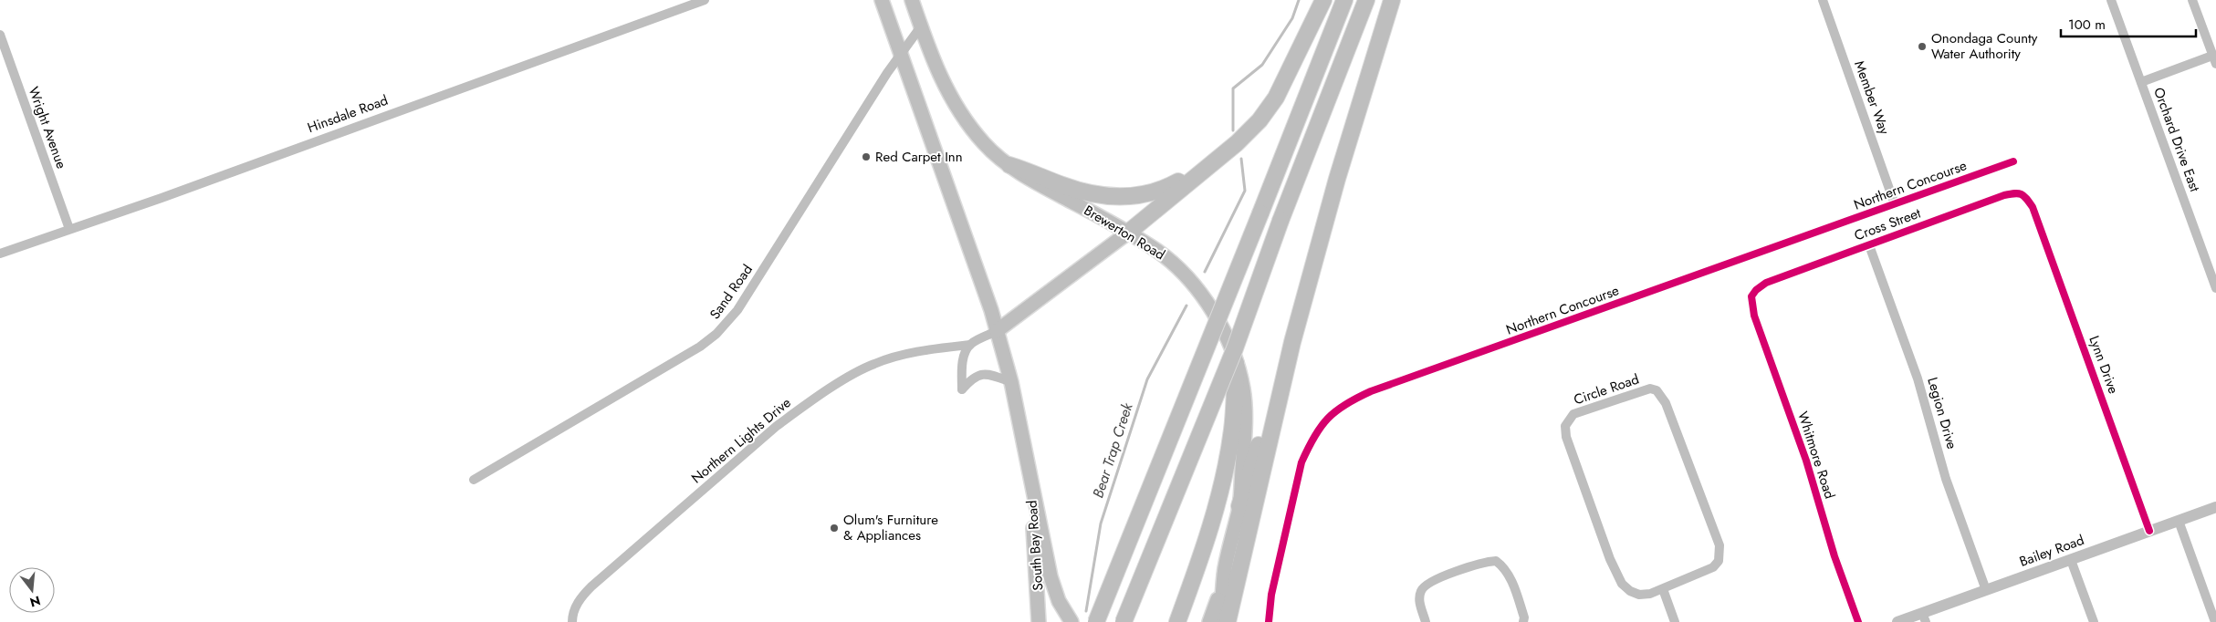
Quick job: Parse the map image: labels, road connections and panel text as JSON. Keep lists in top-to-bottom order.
{
  "streets": {
    "main road": ["Brewerton Road", "South Bay Road"],
    "street": [
      "Member Way",
      "Hinsdale Road",
      "Wright Avenue",
      "Orchard Drive East",
      "Northern Concourse",
      "Cross Street",
      "Sand Road",
      "Lynn Drive",
      "Circle Road",
      "Legion Drive",
      "Northern Lights Drive",
      "Whitmore Road",
      "Bailey Road"
    ]
  },
  "crossings": [
    ["Member Way", "Northern Concourse"],
    ["Hinsdale Road", "Wright Avenue"],
    ["Cross Street", "Lynn Drive"],
    ["Cross Street", "Legion Drive"],
    ["Cross Street", "Whitmore Road"],
    ["Brewerton Road", "Sand Road"],
    ["Lynn Drive", "Bailey Road"],
    ["Legion Drive", "Bailey Road"]
  ],
  "water": ["Bear Trap Creek"],
  "places": ["Onondaga County Water Authority", "Red Carpet Inn", "Olum's Furniture & Appliances"],
  "scale_bar": "100 m",
  "north": "bottom"
}
